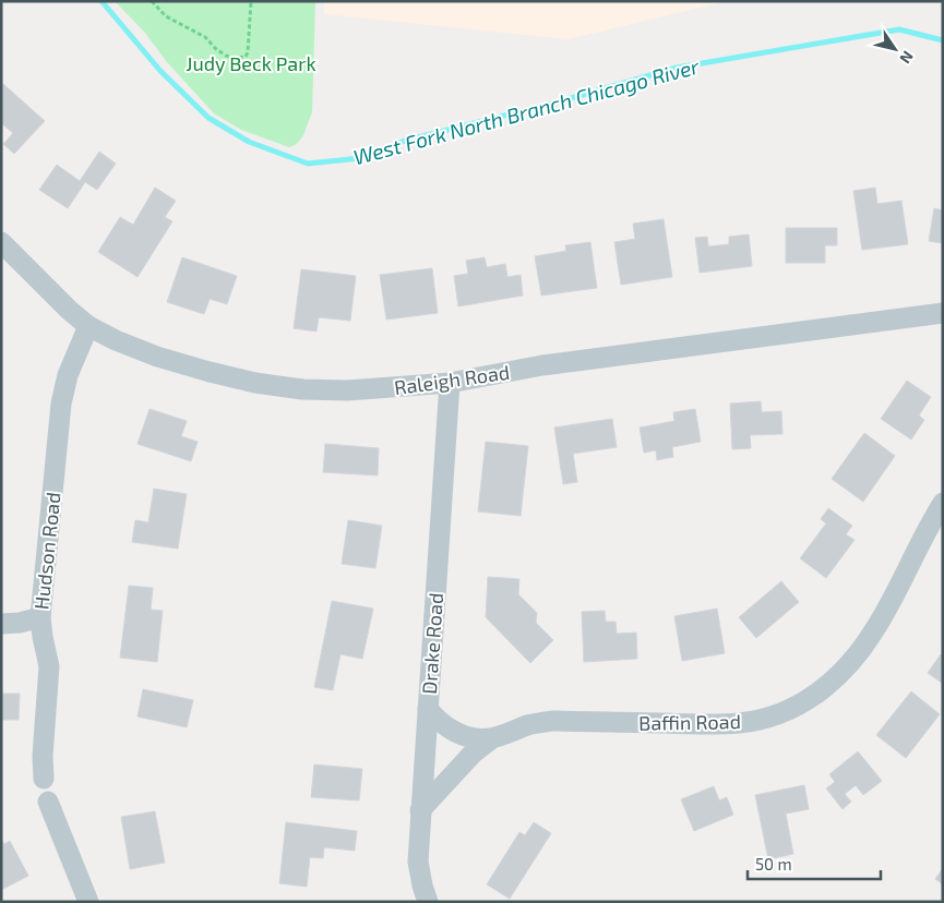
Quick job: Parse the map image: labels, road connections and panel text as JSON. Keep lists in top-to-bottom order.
{
  "streets": {
    "street": [
      "Raleigh Road",
      "Hudson Road",
      "Drake Road",
      "Baffin Road"
    ]
  },
  "crossings": [
    ["Raleigh Road", "Hudson Road"],
    ["Raleigh Road", "Drake Road"],
    ["Drake Road", "Baffin Road"]
  ],
  "water": ["West Fork North Branch Chicago River"],
  "parks": ["Judy Beck Park"],
  "scale_bar": "50 m",
  "north": "bottom right"
}
